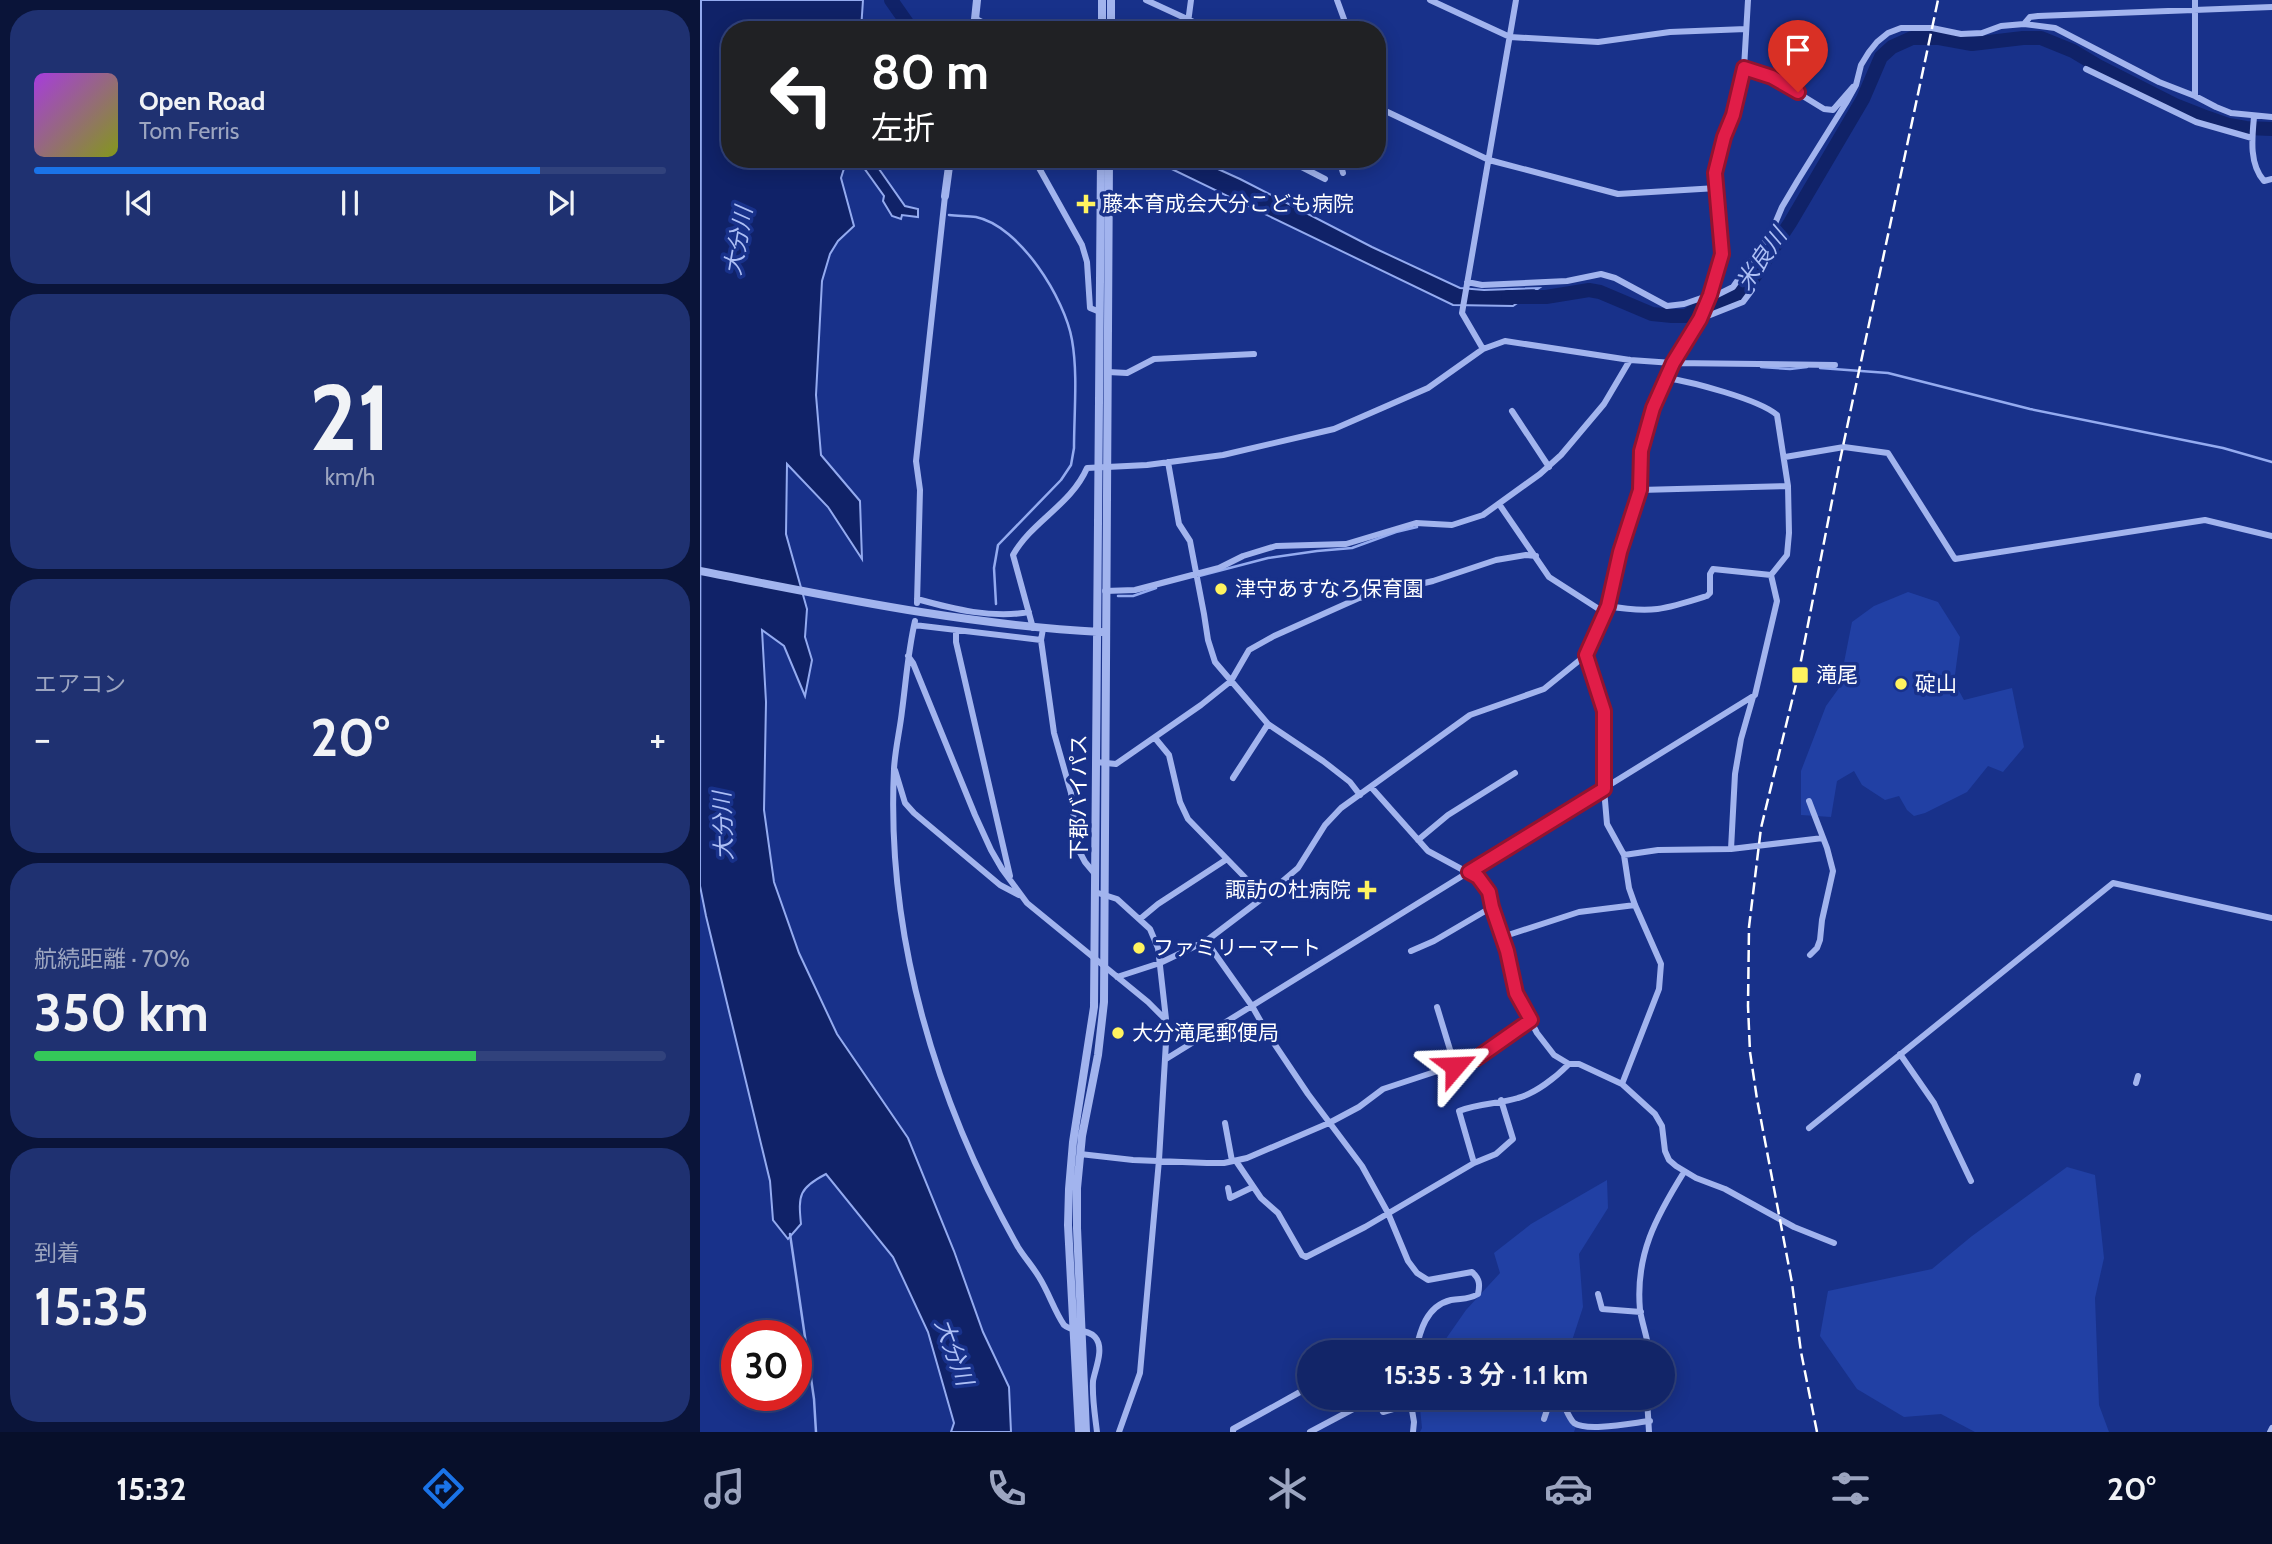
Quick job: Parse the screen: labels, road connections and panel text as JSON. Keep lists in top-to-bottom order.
{
  "streets": {
    "street": ["下郡バイパス"]
  },
  "water": ["大分川", "米良川"],
  "places": {
    "health": ["藤本育成会大分こども病院", "諏訪の杜病院"],
    "other": [
      "津守あすなろ保育園",
      "碇山",
      "ファミリーマート",
      "大分滝尾郵便局"
    ],
    "transit": ["滝尾"]
  },
  "page": {
    "turn": ["80 m", "左折"],
    "song": ["Open Road", "Tom Ferris"],
    "tile": [
      ["21", "km/h"],
      "エアコン",
      ["航続距離 · 70%", "350 km"],
      ["到着", "15:35"]
    ],
    "heat": ["−", "20°", "+"],
    "limit": "30",
    "trip": "15:35 · 3 分 · 1.1 km",
    "tabs": ["15:32", "20°"]
  }
}
